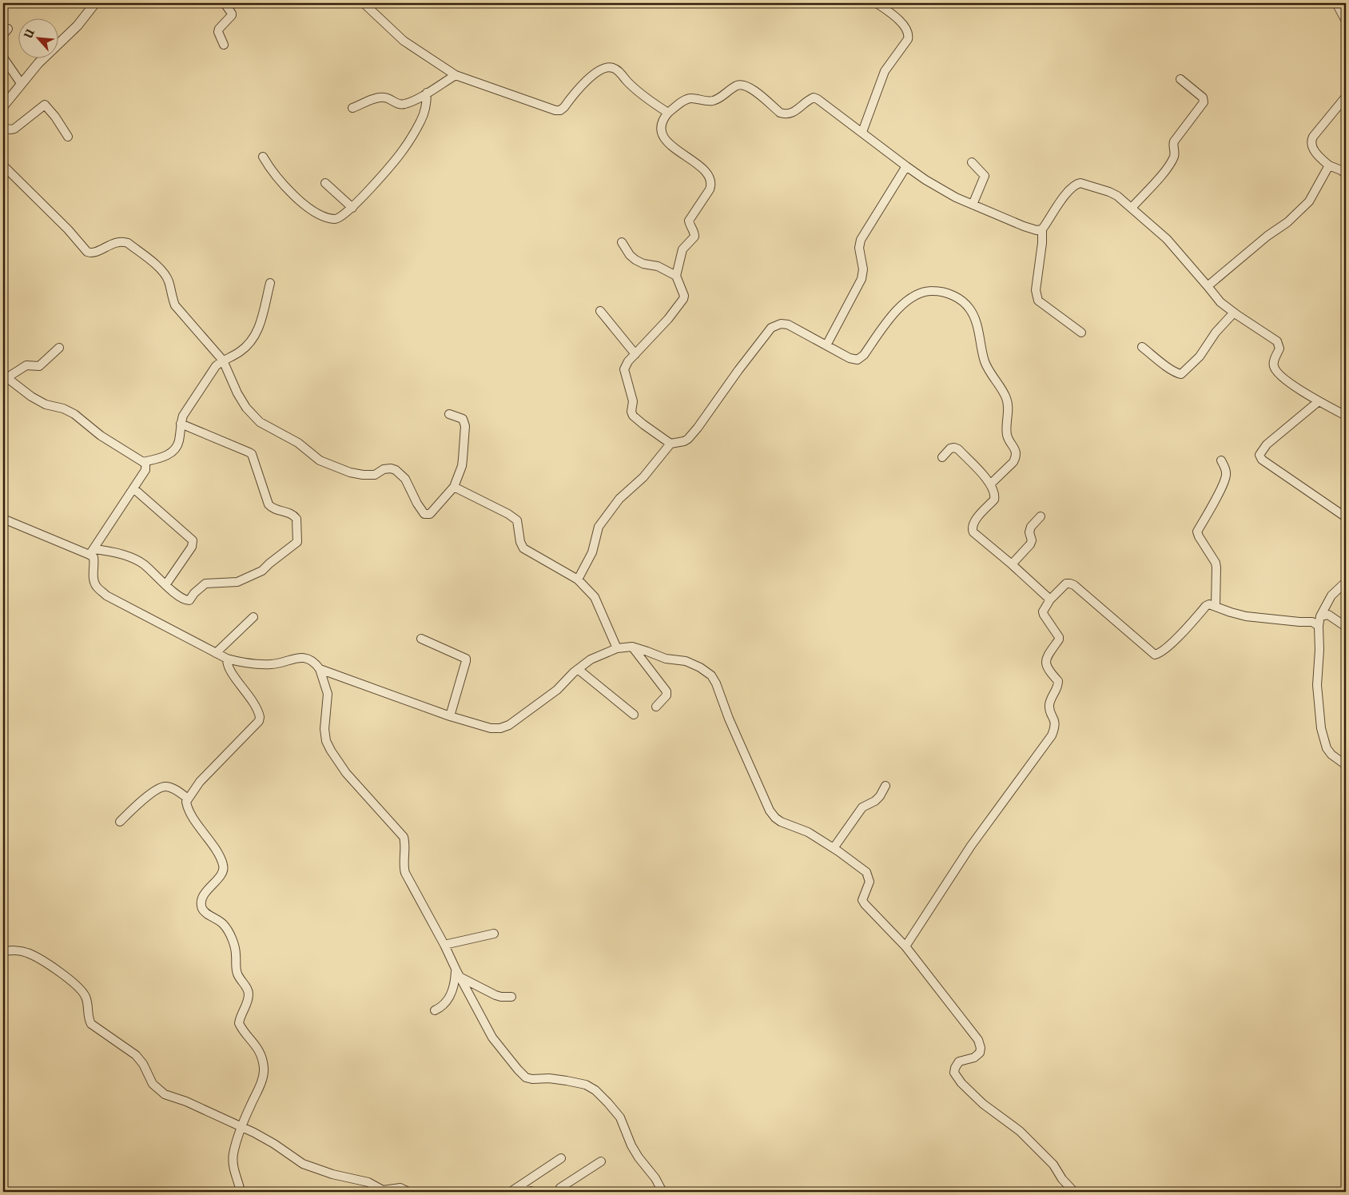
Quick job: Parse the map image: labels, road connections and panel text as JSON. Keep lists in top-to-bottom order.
{
  "north": "top left"
}
